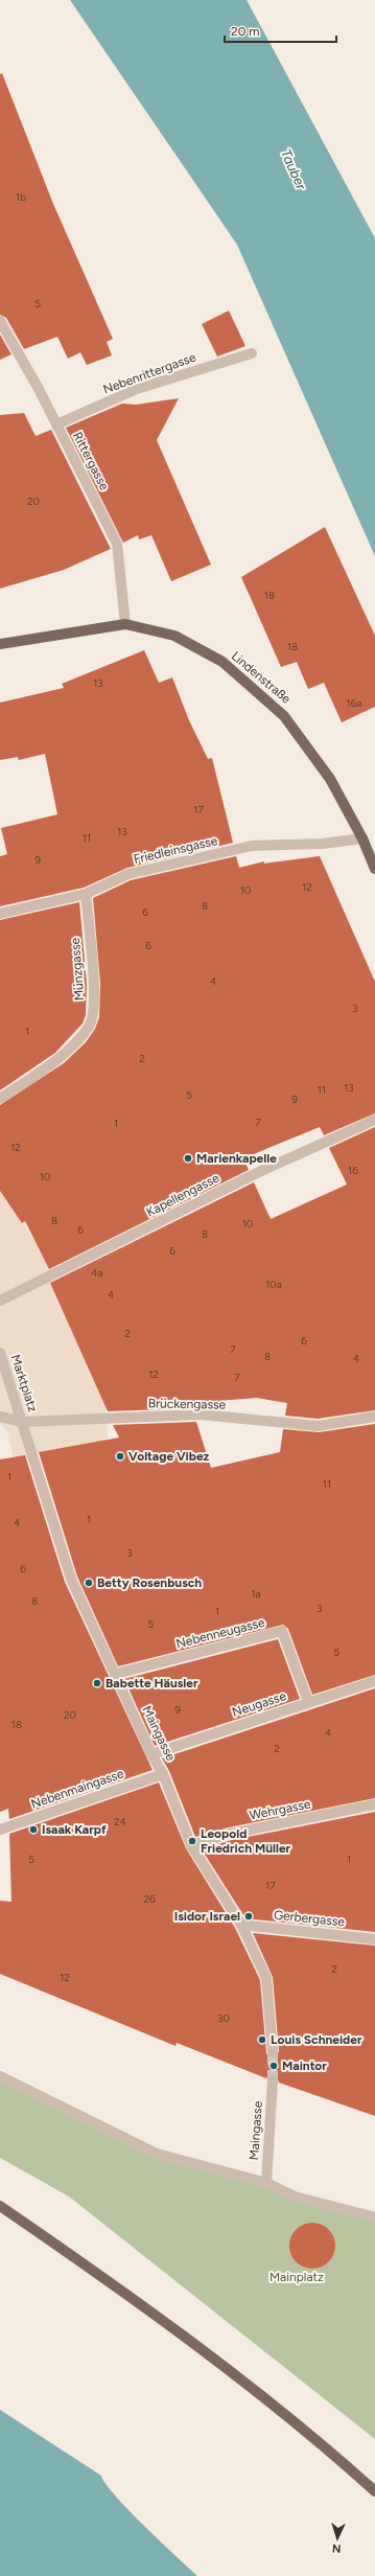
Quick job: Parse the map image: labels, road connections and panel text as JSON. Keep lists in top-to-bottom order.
{
  "streets": {
    "main road": ["Lindenstraße"],
    "street": [
      "Nebenrittergasse",
      "Rittergasse",
      "Friedleinsgasse",
      "Münzgasse",
      "Kapellengasse",
      "Marktplatz",
      "Brückengasse",
      "Nebenneugasse",
      "Neugasse",
      "Maingasse",
      "Nebenmaingasse",
      "Wehrgasse",
      "Gerbergasse"
    ]
  },
  "crossings": [
    ["Nebenrittergasse", "Rittergasse"],
    ["Rittergasse", "Lindenstraße"],
    ["Lindenstraße", "Friedleinsgasse"],
    ["Friedleinsgasse", "Münzgasse"],
    ["Marktplatz", "Brückengasse"],
    ["Marktplatz", "Maingasse"],
    ["Brückengasse", "Maingasse"],
    ["Nebenneugasse", "Neugasse"],
    ["Nebenneugasse", "Maingasse"],
    ["Neugasse", "Maingasse"],
    ["Maingasse", "Nebenmaingasse"],
    ["Maingasse", "Wehrgasse"],
    ["Maingasse", "Gerbergasse"]
  ],
  "water": ["Tauber"],
  "parks": ["Mainplatz"],
  "places": [
    "Marienkapelle",
    "Voltage Vibez",
    "Betty Rosenbusch",
    "Babette Häusler",
    "Isaak Karpf",
    "Leopold Friedrich Müller",
    "Isidor Israel",
    "Louis Schneider",
    "Maintor"
  ],
  "house_numbers": [
    "1b",
    "5",
    "20",
    "18",
    "18",
    "13",
    "16a",
    "17",
    "13",
    "11",
    "9",
    "12",
    "10",
    "8",
    "6",
    "6",
    "4",
    "3",
    "1",
    "2",
    "13",
    "11",
    "5",
    "9",
    "7",
    "1",
    "12",
    "16",
    "10",
    "8",
    "10",
    "6",
    "8",
    "6",
    "4a",
    "10a",
    "4",
    "2",
    "6",
    "7",
    "8",
    "4",
    "12",
    "7",
    "1",
    "11",
    "1",
    "4",
    "3",
    "6",
    "1a",
    "8",
    "3",
    "1",
    "5",
    "5",
    "9",
    "20",
    "18",
    "4",
    "2",
    "24",
    "5",
    "1",
    "17",
    "26",
    "2",
    "12",
    "30"
  ],
  "scale_bar": "20 m",
  "north": "bottom"
}
